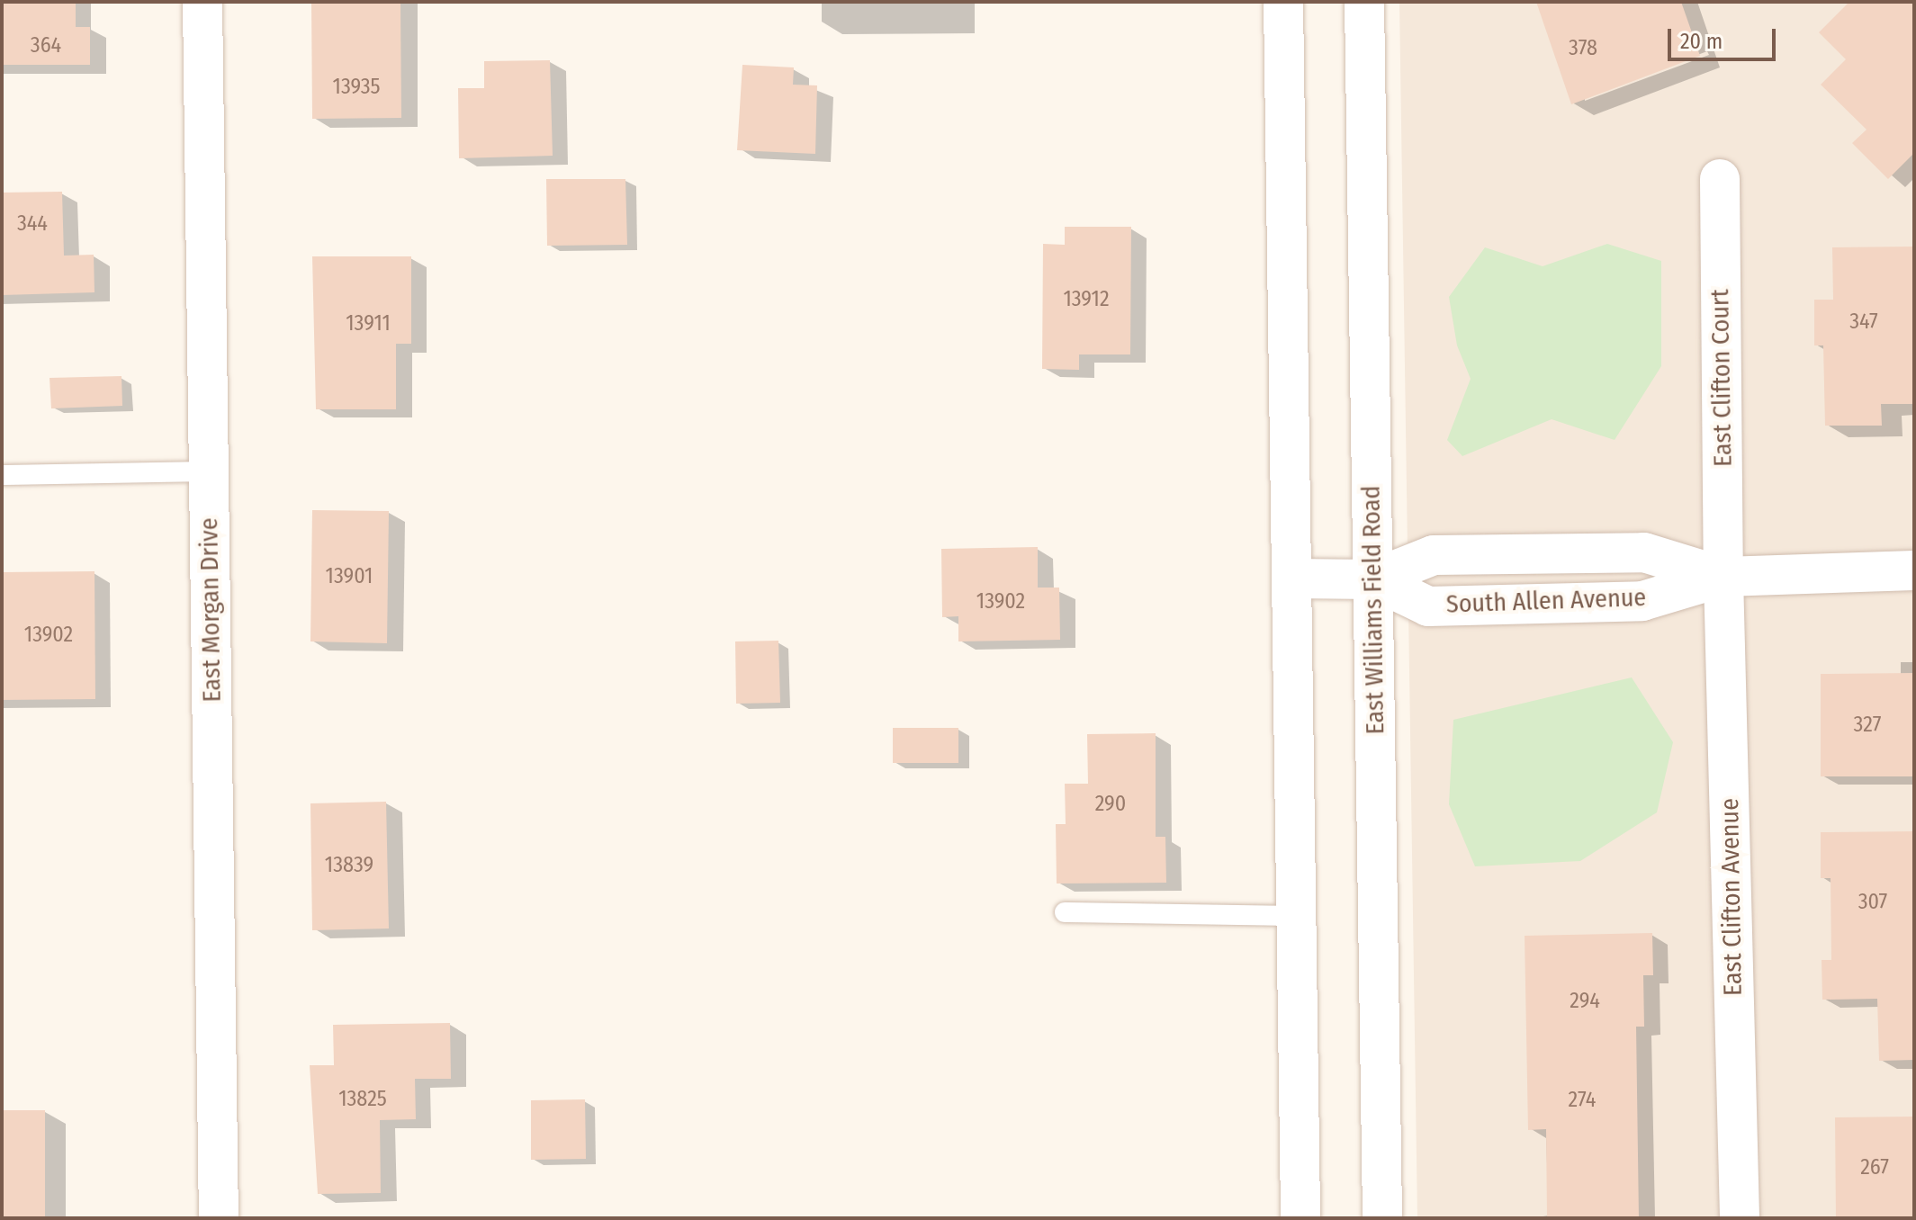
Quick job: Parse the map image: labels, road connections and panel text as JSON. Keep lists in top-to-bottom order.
{
  "streets": {
    "street": [
      "East Clifton Court",
      "South Allen Avenue",
      "East Morgan Drive",
      "East Williams Field Road",
      "East Clifton Avenue"
    ]
  },
  "crossings": [
    ["East Clifton Court", "South Allen Avenue"],
    ["East Clifton Court", "East Clifton Avenue"],
    ["South Allen Avenue", "East Williams Field Road"],
    ["South Allen Avenue", "East Clifton Avenue"]
  ],
  "house_numbers": [
    "364",
    "378",
    "13935",
    "344",
    "13912",
    "347",
    "13911",
    "13901",
    "13902",
    "13902",
    "327",
    "290",
    "13839",
    "307",
    "294",
    "13825",
    "274",
    "267"
  ],
  "scale_bar": "20 m"
}
